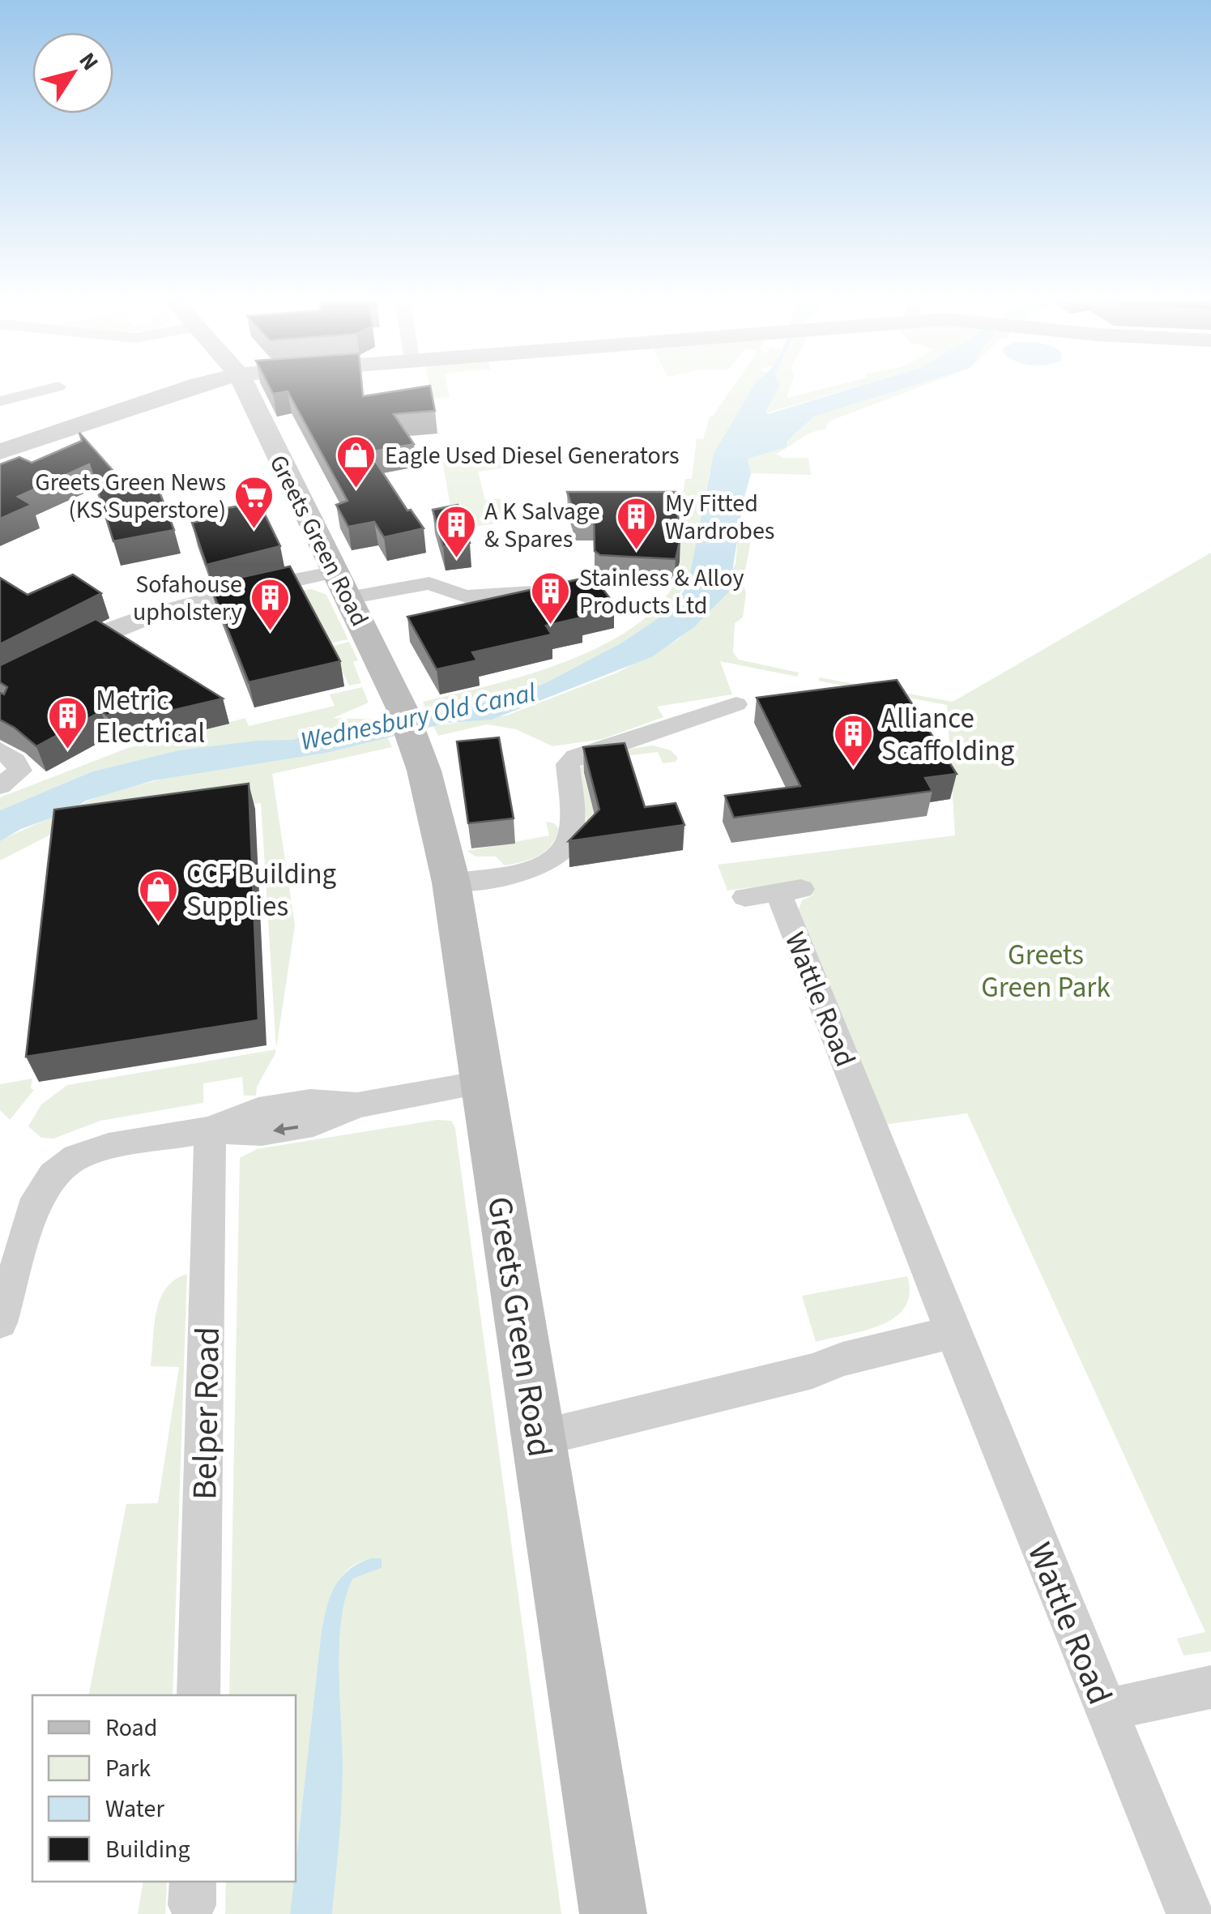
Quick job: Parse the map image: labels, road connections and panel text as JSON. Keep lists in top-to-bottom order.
{
  "streets": {
    "main road": ["Greets Green Road"],
    "street": ["Wattle Road", "Belper Road"]
  },
  "water": ["Wednesbury Old Canal"],
  "parks": ["Greets Green Park"],
  "places": {
    "shop": ["Eagle Used Diesel Generators", "CCF Building Supplies"],
    "supermarket": ["Greets Green News (KS Superstore)"],
    "building": [
      "My Fitted Wardrobes",
      "A K Salvage & Spares",
      "Stainless & Alloy Products Ltd",
      "Sofahouse upholstery",
      "Metric Electrical",
      "Alliance Scaffolding"
    ]
  },
  "legend": [
    "Road",
    "Park",
    "Water",
    "Building"
  ],
  "north": "top right"
}
